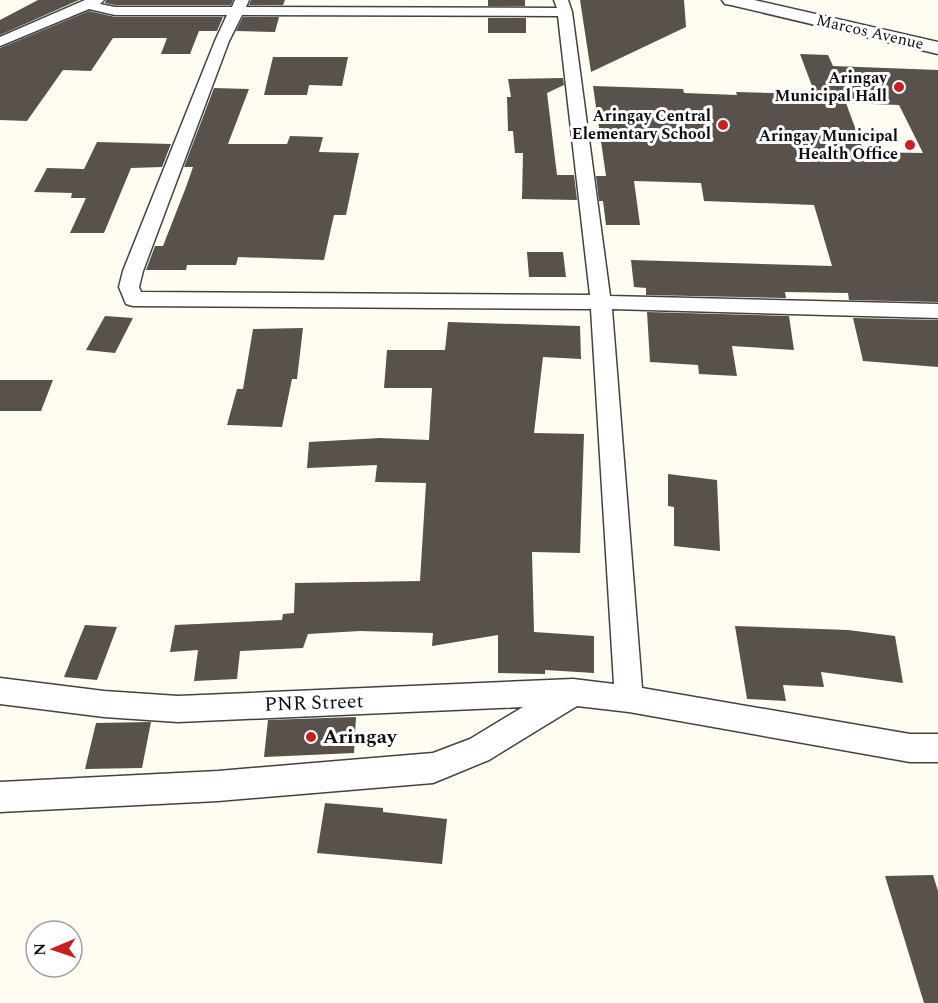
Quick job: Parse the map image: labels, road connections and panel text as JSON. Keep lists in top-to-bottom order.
{
  "streets": {
    "street": ["Marcos Avenue", "PNR Street"]
  },
  "places": [
    "Aringay Municipal Hall",
    "Aringay Central Elementary School",
    "Aringay Municipal Health Office",
    "Aringay"
  ],
  "north": "left"
}
